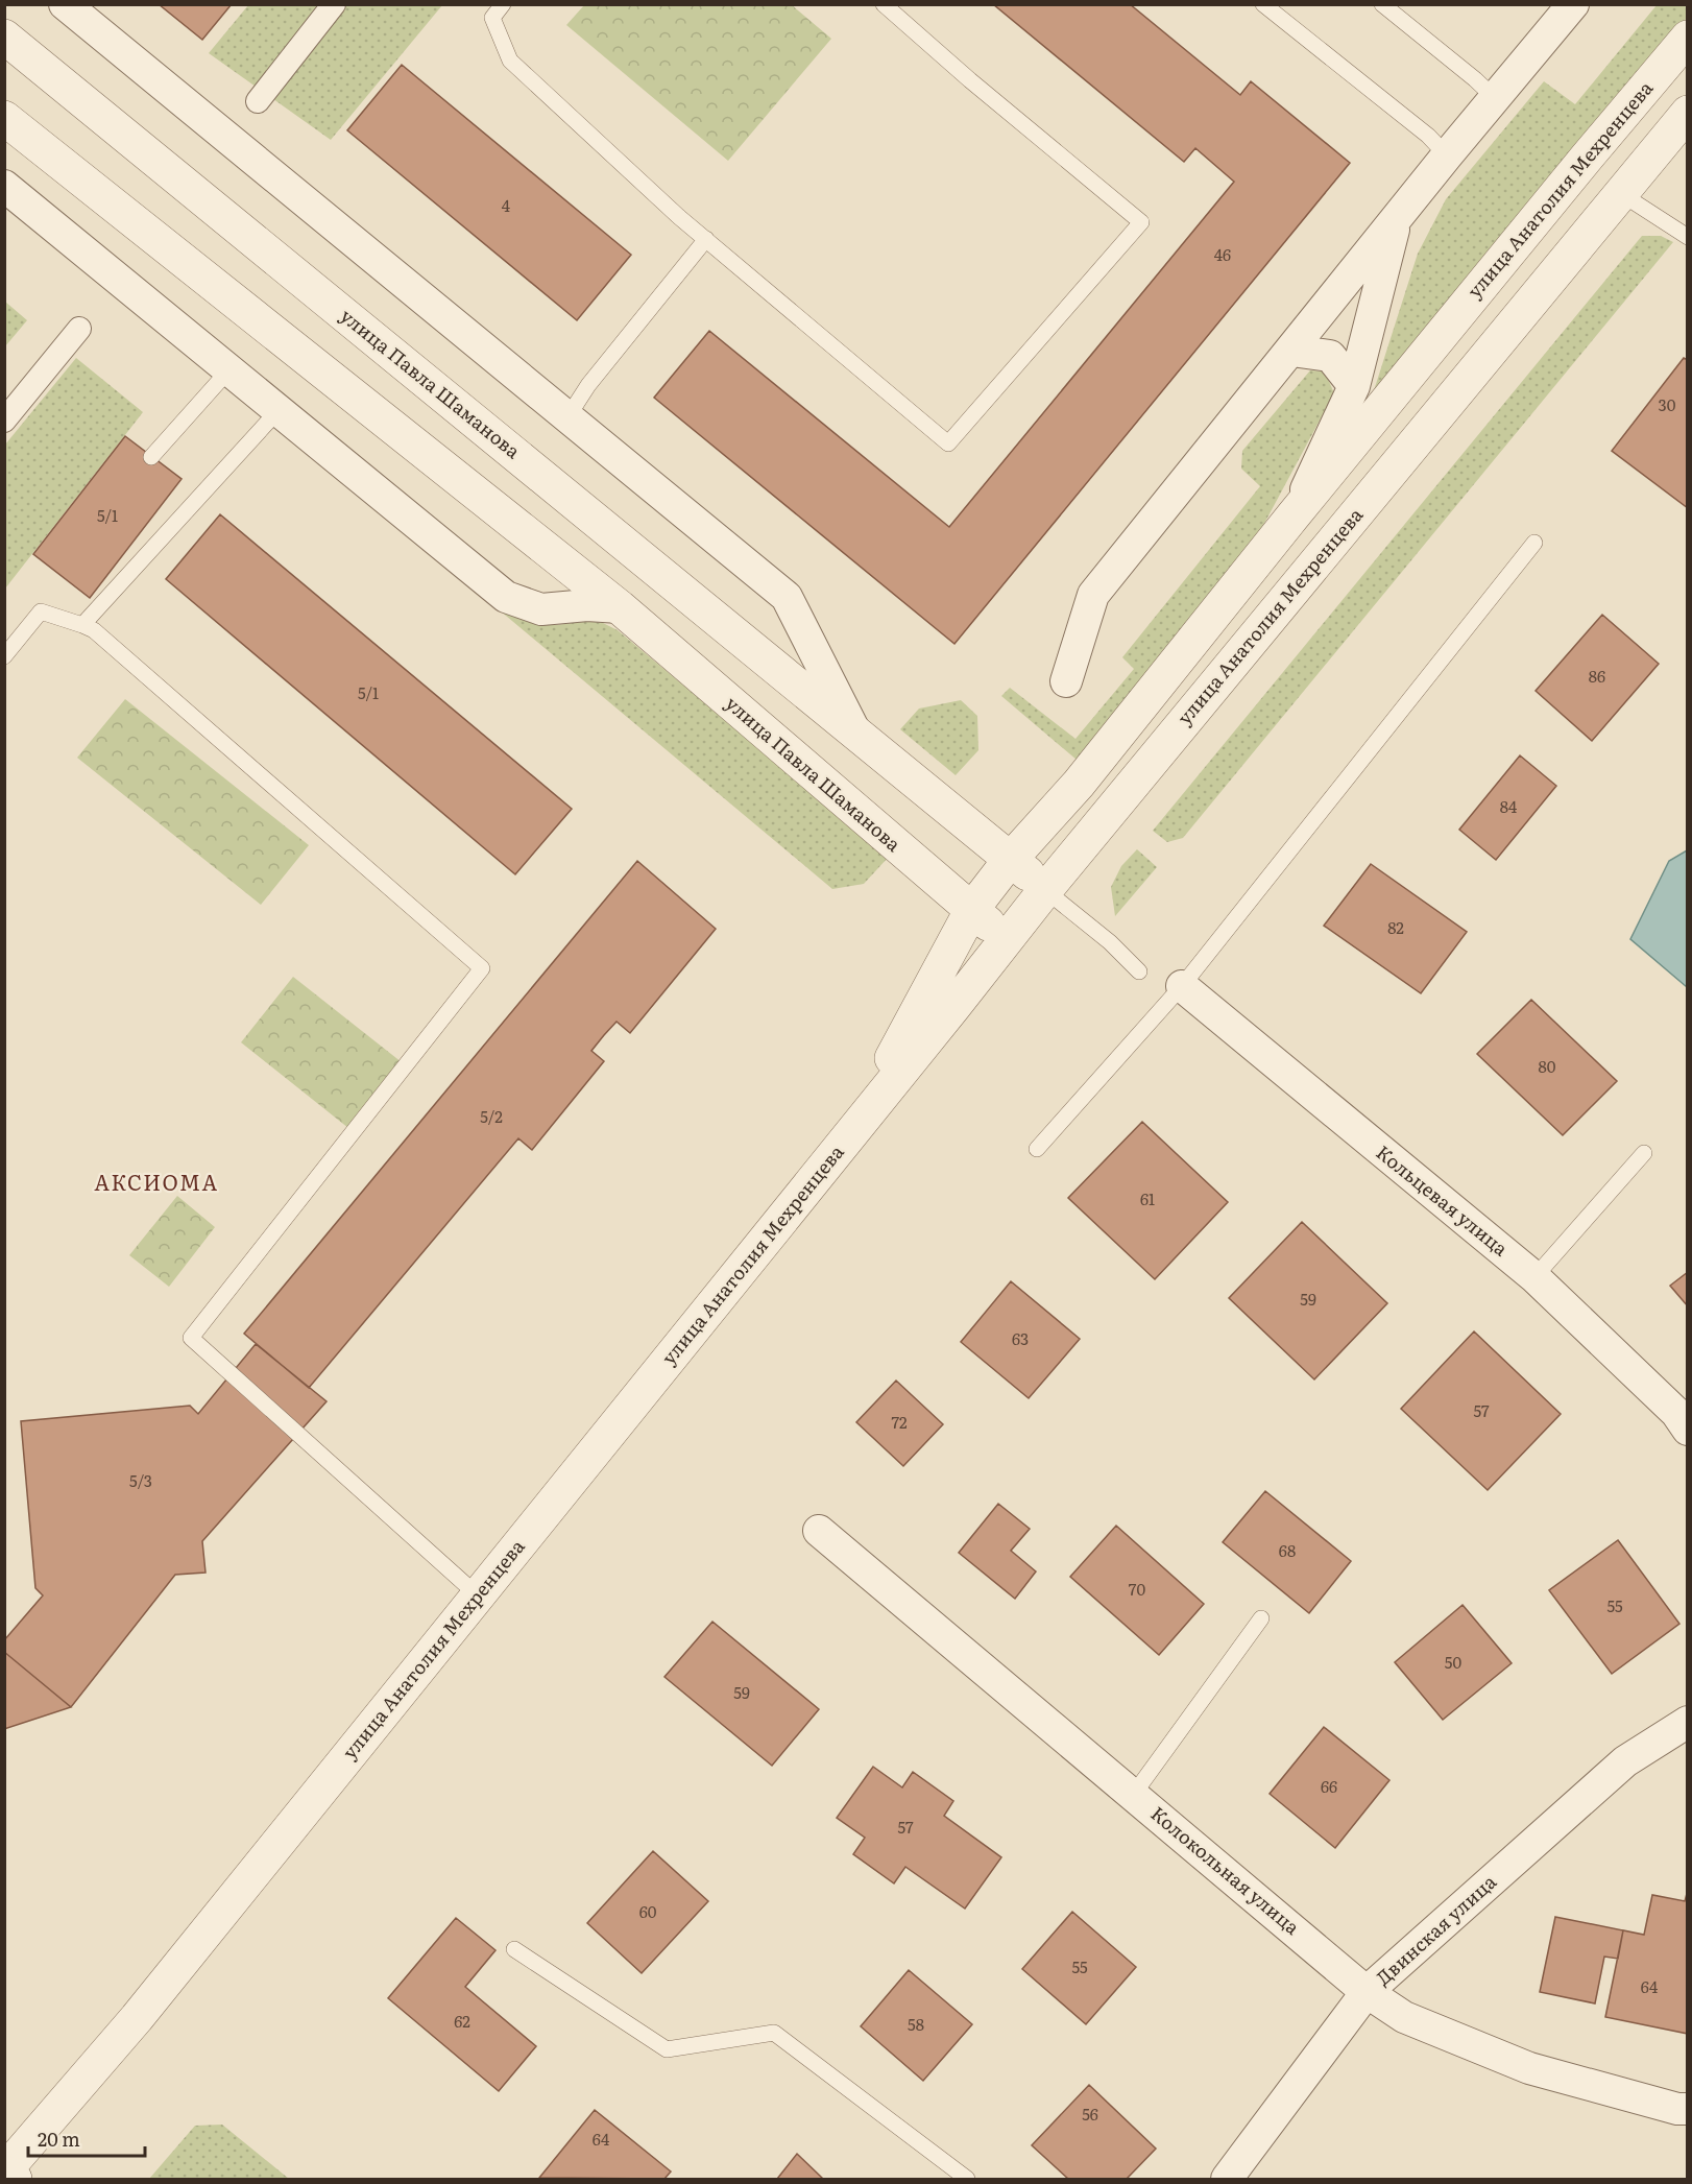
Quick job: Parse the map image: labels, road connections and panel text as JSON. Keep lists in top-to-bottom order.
{
  "streets": {
    "street": [
      "улица Анатолия Мехренцева",
      "улица Павла Шаманова",
      "Кольцевая улица",
      "Колокольная улица",
      "Двинская улица"
    ]
  },
  "crossings": [
    ["улица Анатолия Мехренцева", "улица Павла Шаманова"],
    ["Колокольная улица", "Двинская улица"]
  ],
  "districts": ["АКСИОМА"],
  "house_numbers": [
    "4",
    "46",
    "30",
    "5/1",
    "86",
    "5/1",
    "84",
    "82",
    "80",
    "5/2",
    "61",
    "59",
    "63",
    "57",
    "72",
    "5/3",
    "68",
    "70",
    "55",
    "50",
    "59",
    "66",
    "57",
    "60",
    "55",
    "64",
    "62",
    "58",
    "56",
    "64"
  ],
  "scale_bar": "20 m"
}
